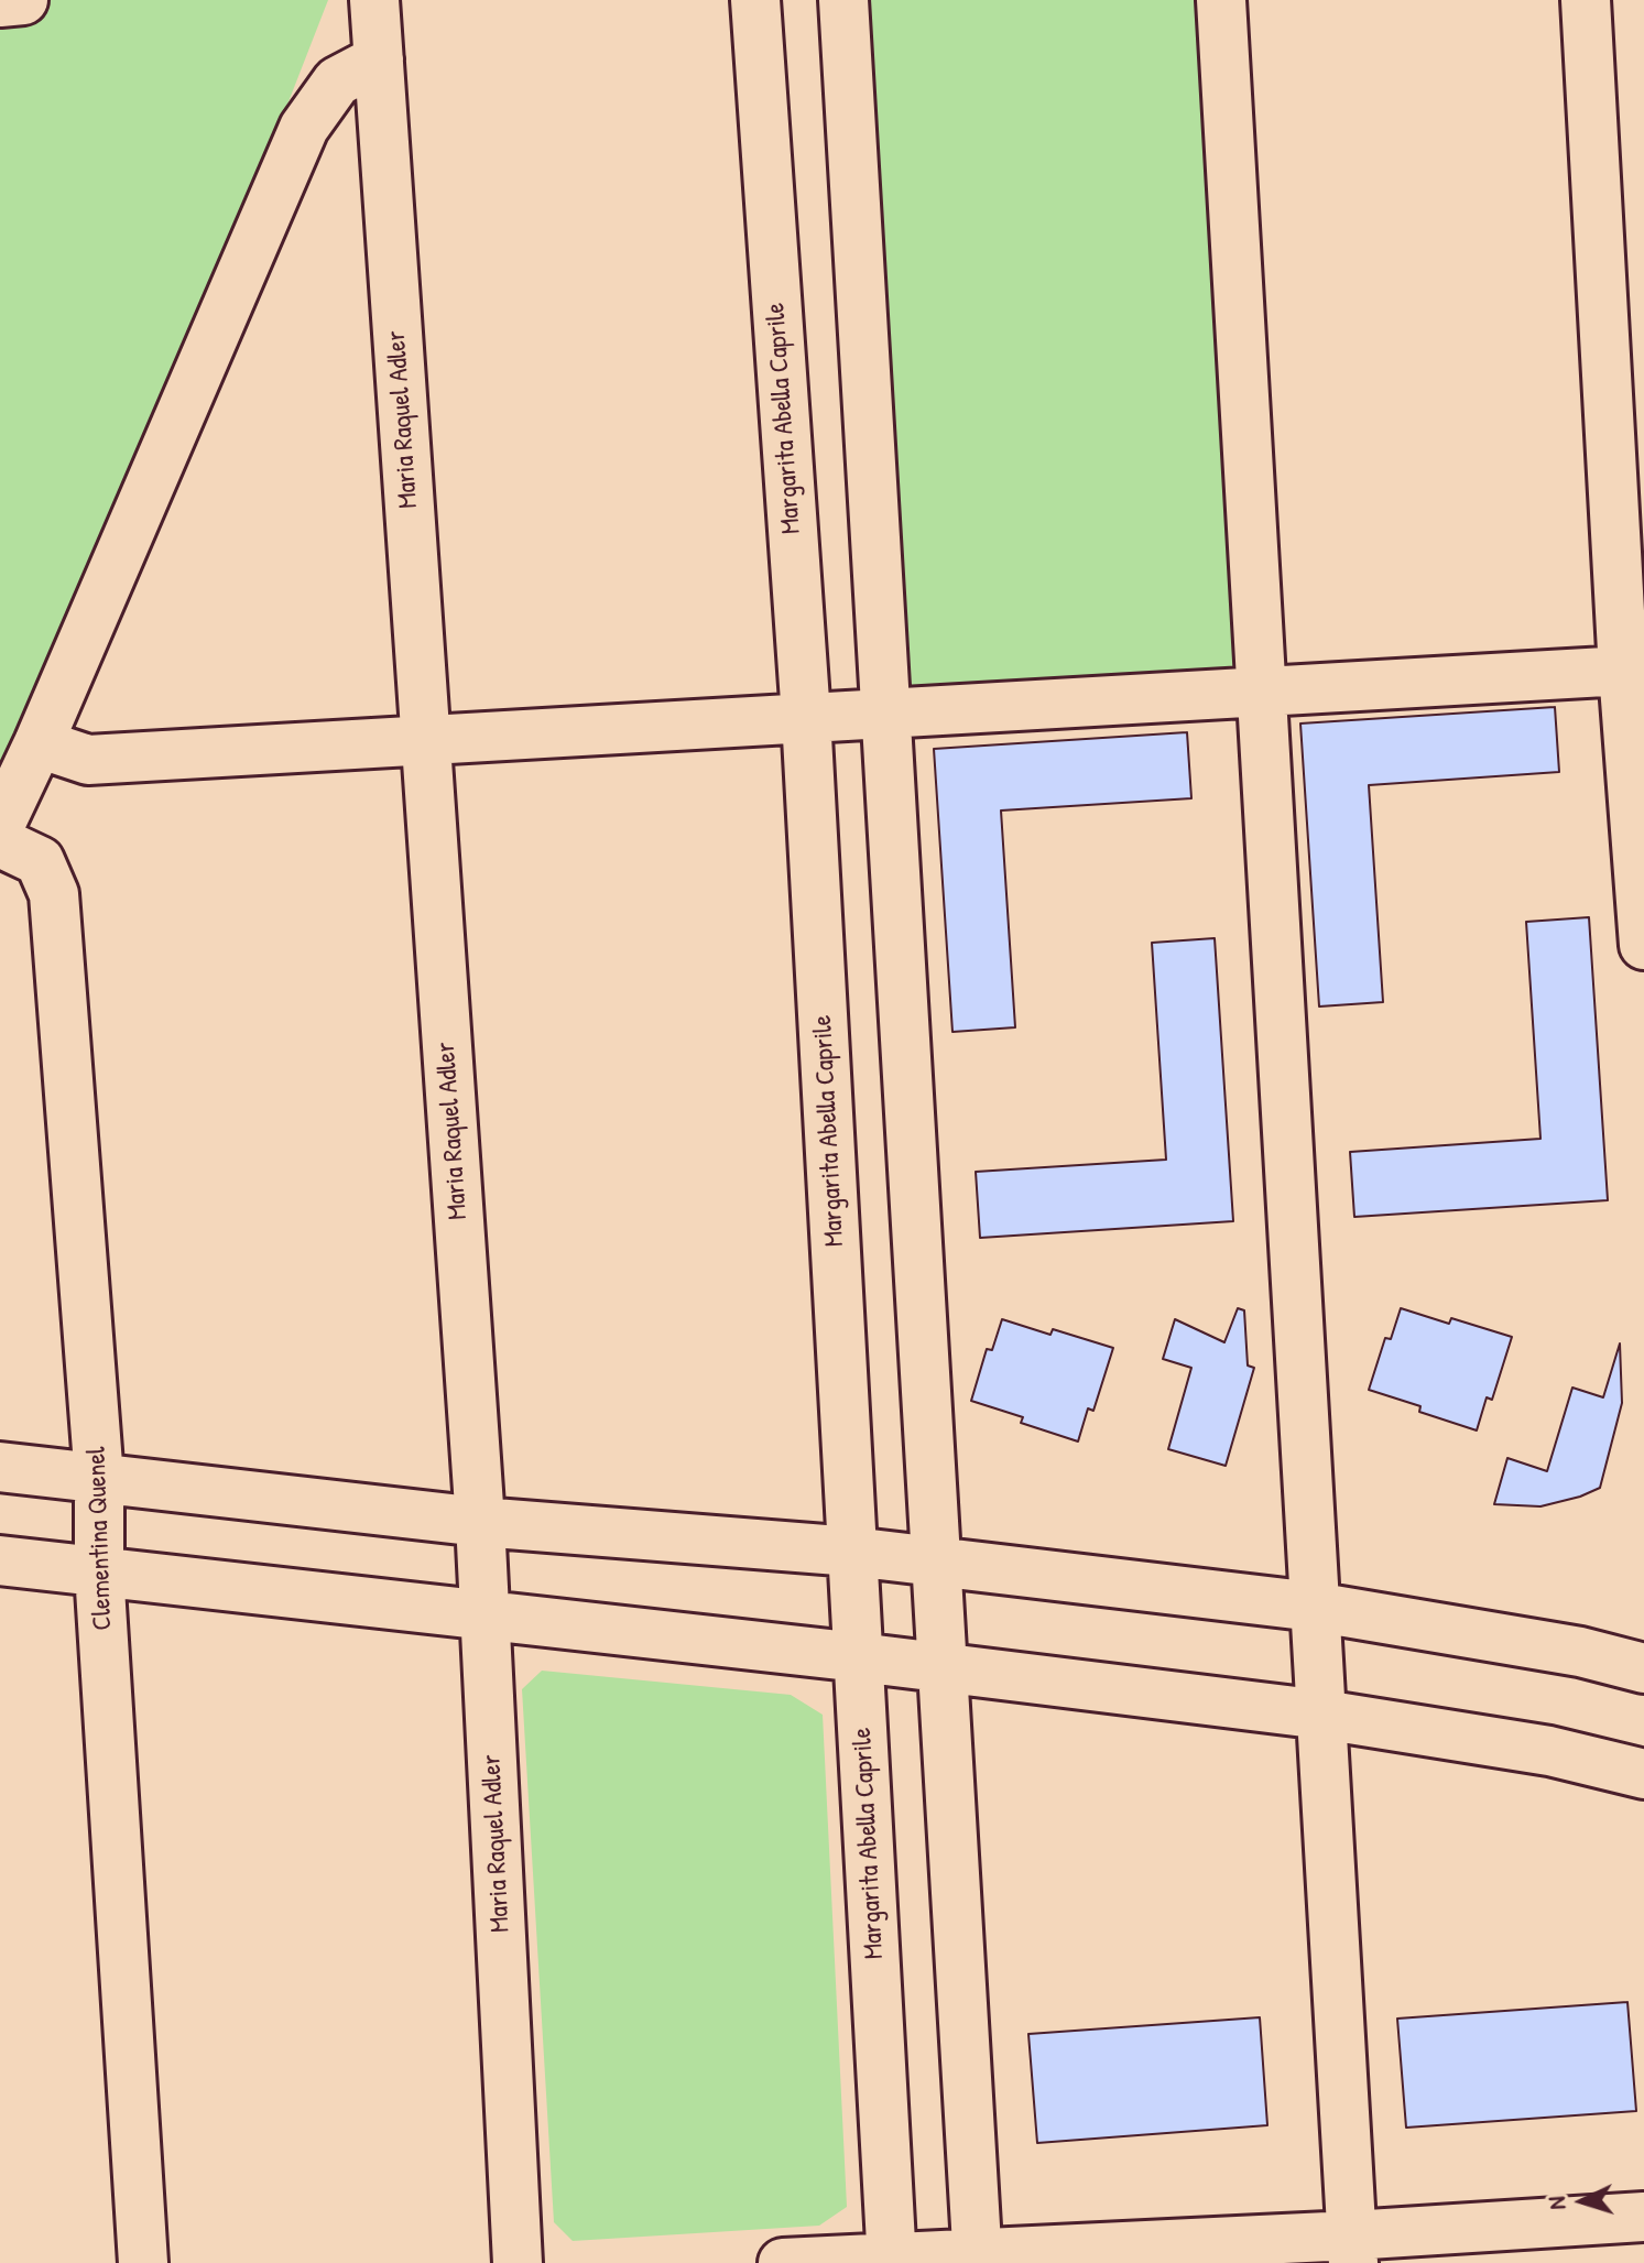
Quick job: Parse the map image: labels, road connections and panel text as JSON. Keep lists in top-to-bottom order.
{
  "streets": {
    "street": ["Margarita Abella Caprile", "Maria Raquel Adler", "Clementina Quenel"]
  },
  "north": "left"
}
